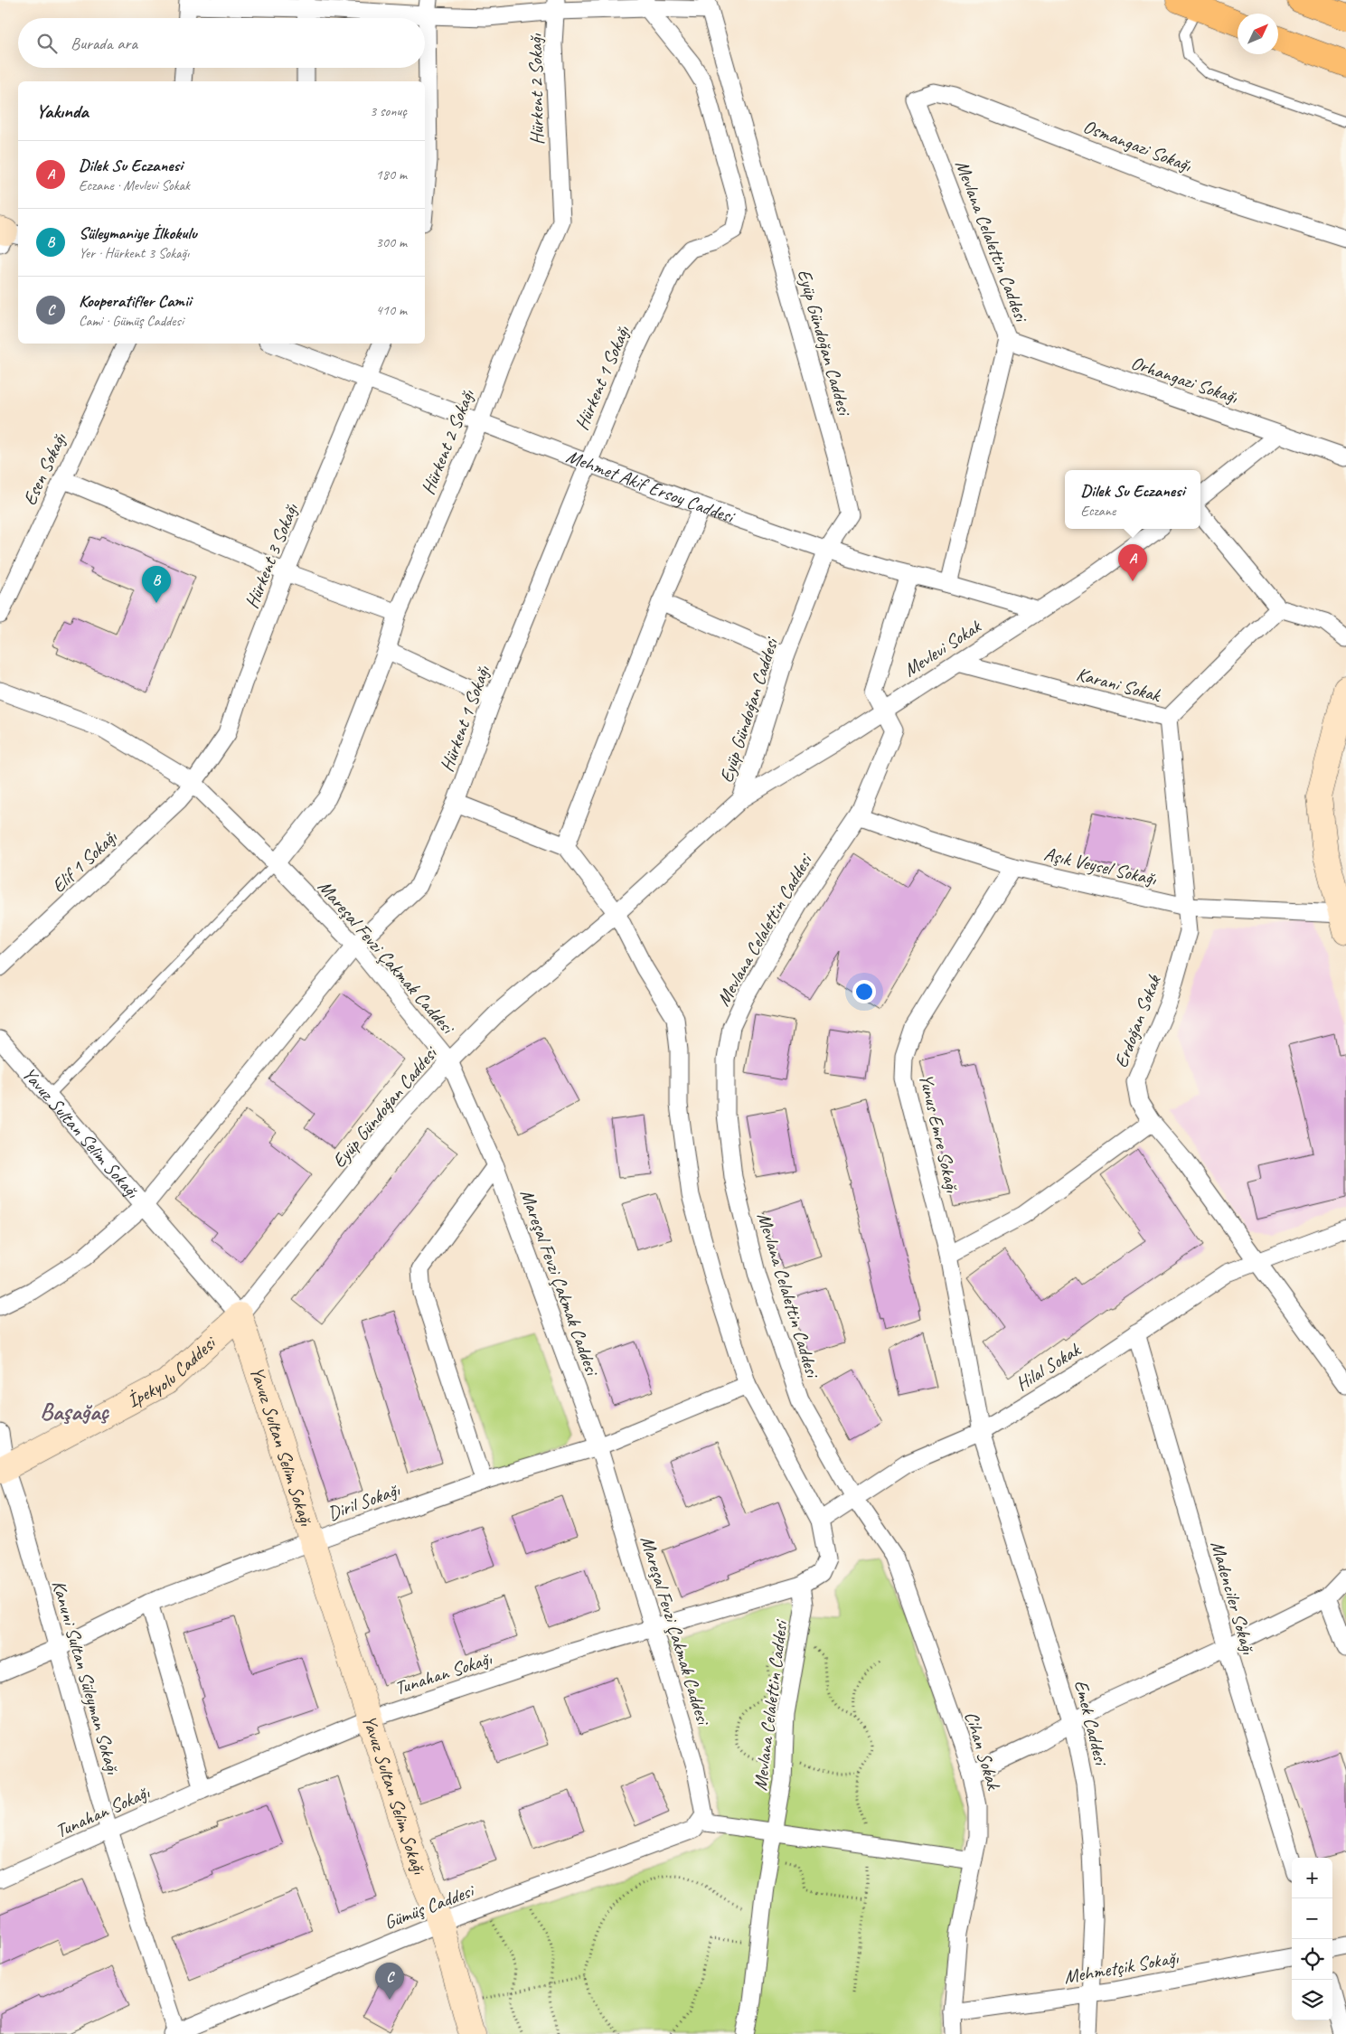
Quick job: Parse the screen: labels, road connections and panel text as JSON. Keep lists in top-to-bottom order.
{
  "streets": {
    "street": [
      "Hürkent 2 Sokağı",
      "Osmangazi Sokağı",
      "Mevlana Celalettin Caddesi",
      "Eyüp Gündoğan Caddesi",
      "Hürkent 1 Sokağı",
      "Orhangazi Sokağı",
      "Esen Sokağı",
      "Mehmet Akif Ersoy Caddesi",
      "Hürkent 3 Sokağı",
      "Mevlevi Sokak",
      "Karani Sokak",
      "Elif 1 Sokağı",
      "Aşık Veysel Sokağı",
      "Mareşal Fevzi Çakmak Caddesi",
      "Erdoğan Sokak",
      "Yavuz Sultan Selim Sokağı",
      "Yunus Emre Sokağı",
      "Hilal Sokak",
      "İpekyolu Caddesi",
      "Diril Sokağı",
      "Madenciler Sokağı",
      "Tunahan Sokağı",
      "Kanuni Sultan Süleyman Sokağı",
      "Emek Caddesi",
      "Cihan Sokak",
      "Gümüş Caddesi",
      "Mehmetçik Sokağı"
    ]
  },
  "crossings": [
    ["Hürkent 2 Sokağı", "Mehmet Akif Ersoy Caddesi"],
    ["Hürkent 2 Sokağı", "Mareşal Fevzi Çakmak Caddesi"],
    ["Osmangazi Sokağı", "Mevlana Celalettin Caddesi"],
    ["Mevlana Celalettin Caddesi", "Orhangazi Sokağı"],
    ["Mevlana Celalettin Caddesi", "Mehmet Akif Ersoy Caddesi"],
    ["Mevlana Celalettin Caddesi", "Mevlevi Sokak"],
    ["Mevlana Celalettin Caddesi", "Aşık Veysel Sokağı"],
    ["Mevlana Celalettin Caddesi", "Hilal Sokak"],
    ["Mevlana Celalettin Caddesi", "Tunahan Sokağı"],
    ["Mevlana Celalettin Caddesi", "Cihan Sokak"],
    ["Eyüp Gündoğan Caddesi", "Mehmet Akif Ersoy Caddesi"],
    ["Eyüp Gündoğan Caddesi", "Mevlevi Sokak"],
    ["Eyüp Gündoğan Caddesi", "Mareşal Fevzi Çakmak Caddesi"],
    ["Eyüp Gündoğan Caddesi", "Yavuz Sultan Selim Sokağı"],
    ["Eyüp Gündoğan Caddesi", "İpekyolu Caddesi"],
    ["Eyüp Gündoğan Caddesi", "Tunahan Sokağı"],
    ["Hürkent 1 Sokağı", "Mehmet Akif Ersoy Caddesi"],
    ["Hürkent 1 Sokağı", "Mareşal Fevzi Çakmak Caddesi"],
    ["Hürkent 1 Sokağı", "Yavuz Sultan Selim Sokağı"],
    ["Mehmet Akif Ersoy Caddesi", "Hürkent 3 Sokağı"],
    ["Mehmet Akif Ersoy Caddesi", "Mevlevi Sokak"],
    ["Hürkent 3 Sokağı", "Elif 1 Sokağı"],
    ["Hürkent 3 Sokağı", "Mareşal Fevzi Çakmak Caddesi"],
    ["Mevlevi Sokak", "Karani Sokak"],
    ["Karani Sokak", "Erdoğan Sokak"],
    ["Elif 1 Sokağı", "Mareşal Fevzi Çakmak Caddesi"],
    ["Aşık Veysel Sokağı", "Erdoğan Sokak"],
    ["Aşık Veysel Sokağı", "Yunus Emre Sokağı"],
    ["Mareşal Fevzi Çakmak Caddesi", "Diril Sokağı"],
    ["Mareşal Fevzi Çakmak Caddesi", "Tunahan Sokağı"],
    ["Mareşal Fevzi Çakmak Caddesi", "Gümüş Caddesi"],
    ["Yavuz Sultan Selim Sokağı", "İpekyolu Caddesi"],
    ["Yavuz Sultan Selim Sokağı", "Diril Sokağı"],
    ["Yavuz Sultan Selim Sokağı", "Tunahan Sokağı"],
    ["Yavuz Sultan Selim Sokağı", "Gümüş Caddesi"],
    ["Yunus Emre Sokağı", "Hilal Sokak"],
    ["Yunus Emre Sokağı", "Emek Caddesi"],
    ["Hilal Sokak", "Madenciler Sokağı"],
    ["Hilal Sokak", "Emek Caddesi"],
    ["Hilal Sokak", "Cihan Sokak"],
    ["İpekyolu Caddesi", "Kanuni Sultan Süleyman Sokağı"],
    ["Diril Sokağı", "Tunahan Sokağı"],
    ["Diril Sokağı", "Kanuni Sultan Süleyman Sokağı"],
    ["Tunahan Sokağı", "Kanuni Sultan Süleyman Sokağı"],
    ["Kanuni Sultan Süleyman Sokağı", "Gümüş Caddesi"],
    ["Emek Caddesi", "Mehmetçik Sokağı"],
    ["Cihan Sokak", "Mehmetçik Sokağı"]
  ],
  "districts": ["Başağaç"],
  "north": "top right",
  "page": {
    "search": "Burada ara",
    "heading": ["Yakında", "3 sonuç"],
    "list": [
      {
        "mark": "A",
        "name": "Dilek Su Eczanesi",
        "note": "Eczane · Mevlevi Sokak",
        "value": "180 m"
      },
      {
        "mark": "B",
        "name": "Süleymaniye İlkokulu",
        "note": "Yer · Hürkent 3 Sokağı",
        "value": "300 m"
      },
      {
        "mark": "C",
        "name": "Kooperatifler Camii",
        "note": "Cami · Gümüş Caddesi",
        "value": "410 m"
      }
    ],
    "popup": ["Dilek Su Eczanesi", "Eczane"],
    "pins": ["A", "B", "C"],
    "map_buttons": ["+", "−"]
  }
}
